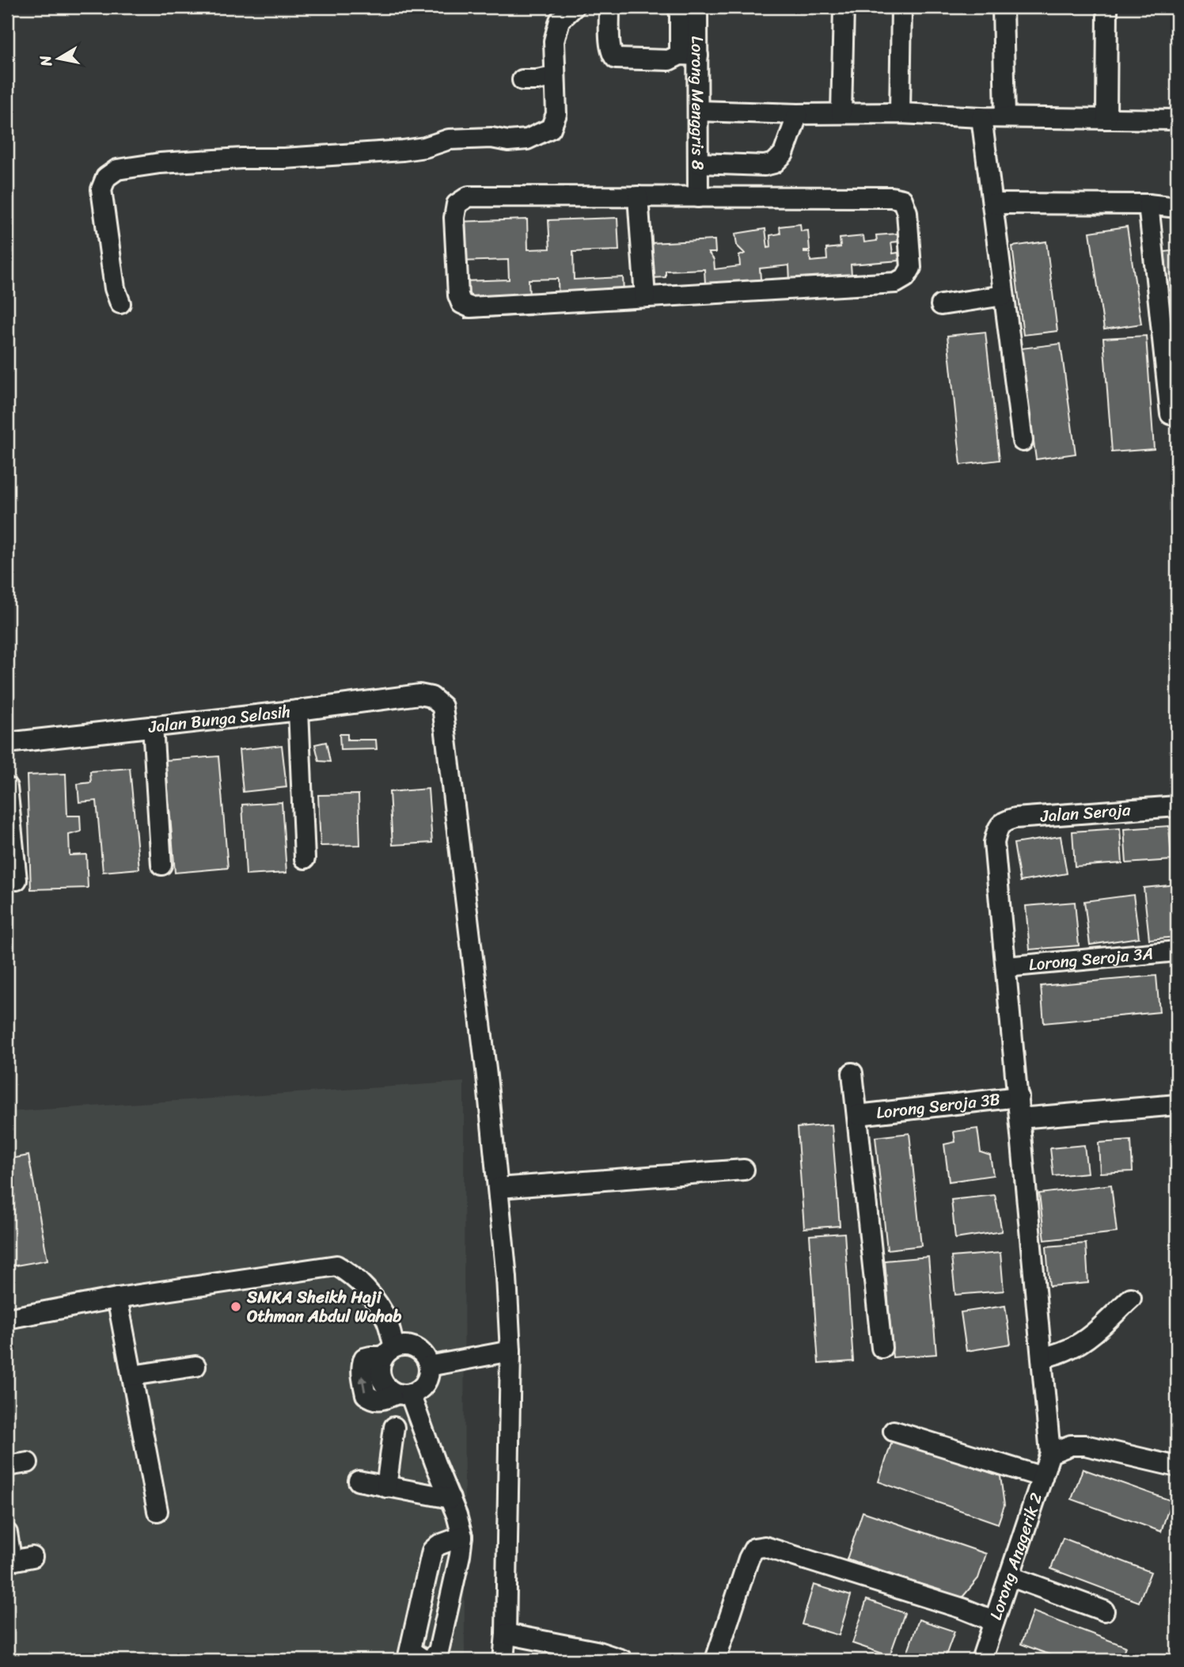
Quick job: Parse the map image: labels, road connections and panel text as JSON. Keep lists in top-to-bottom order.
{
  "streets": {
    "street": [
      "Lorong Menggris 8",
      "Jalan Bunga Selasih",
      "Jalan Seroja",
      "Lorong Seroja 3A",
      "Lorong Seroja 3B",
      "Lorong Anggerik 2"
    ]
  },
  "crossings": [
    ["Jalan Seroja", "Lorong Seroja 3A"]
  ],
  "places": ["SMKA Sheikh Haji Othman Abdul Wahab"],
  "north": "left"
}
